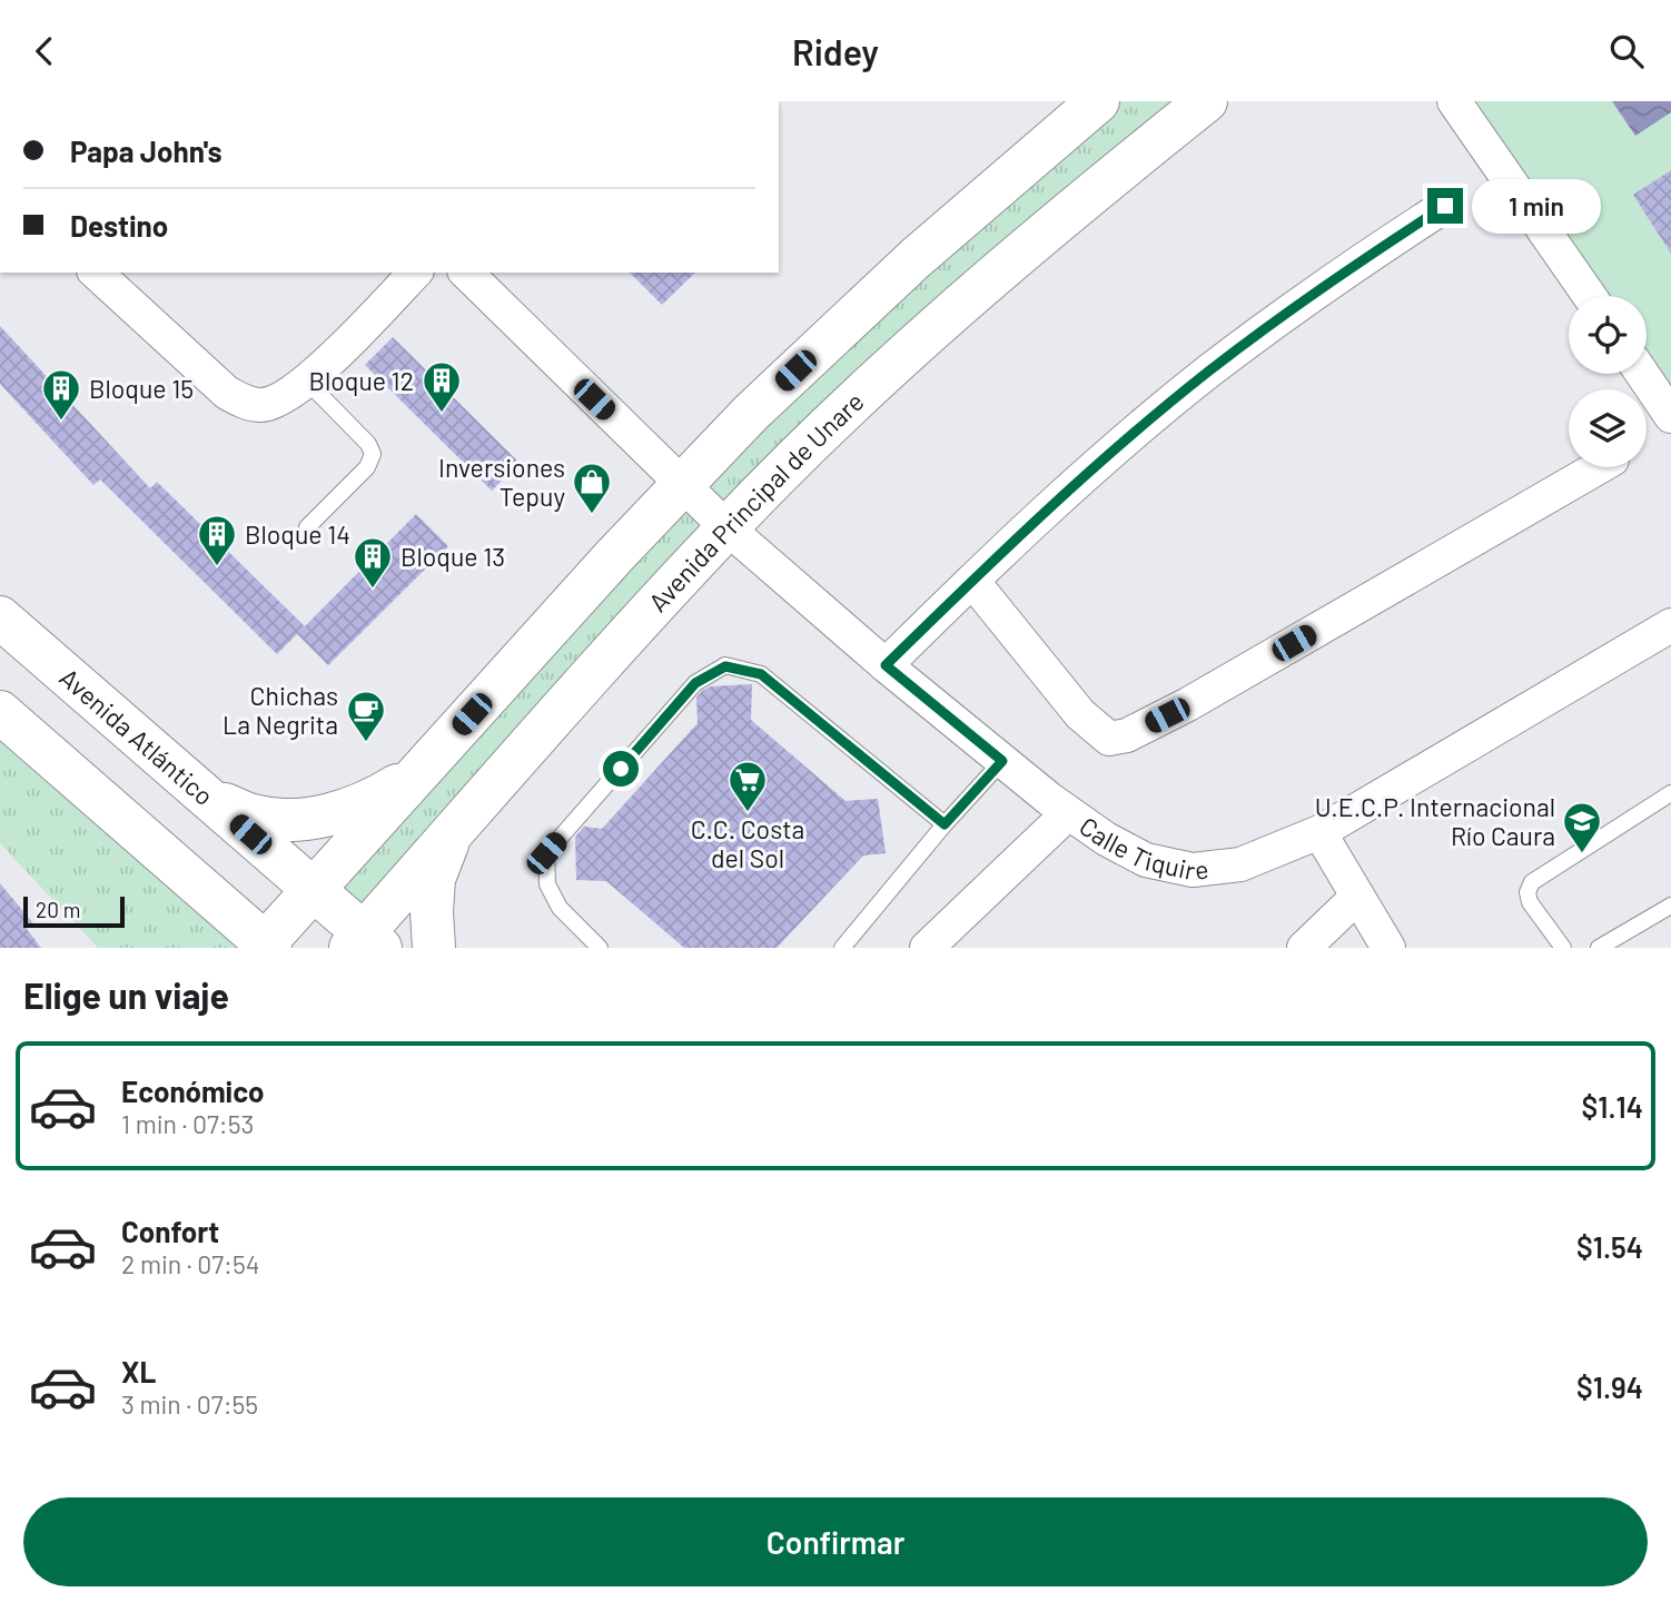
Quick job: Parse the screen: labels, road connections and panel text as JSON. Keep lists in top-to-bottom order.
{
  "streets": {
    "street": ["Avenida Principal de Unare", "Avenida Atlántico", "Calle Tiquire"]
  },
  "crossings": [
    ["Avenida Principal de Unare", "Avenida Atlántico"],
    ["Avenida Principal de Unare", "Calle Tiquire"]
  ],
  "places": {
    "building": [
      "Bloque 12",
      "Bloque 15",
      "Bloque 14",
      "Bloque 13"
    ],
    "shop": ["Inversiones Tepuy"],
    "cafe": ["Chichas La Negrita"],
    "supermarket": ["C.C. Costa del Sol"],
    "school or university": ["U.E.C.P. Internacional Río Caura"]
  },
  "scale_bar": "20 m",
  "page": {
    "header": "Ridey",
    "banner": ["Papa John's", "Destino"],
    "bubble": "1 min",
    "scale": "20 m",
    "heading": "Elige un viaje",
    "list": [
      {
        "name": "Económico",
        "note": "1 min · 07:53",
        "value": "$1.14"
      },
      {
        "name": "Confort",
        "note": "2 min · 07:54",
        "value": "$1.54"
      },
      {
        "name": "XL",
        "note": "3 min · 07:55",
        "value": "$1.94"
      }
    ],
    "buttons": "Confirmar"
  }
}
